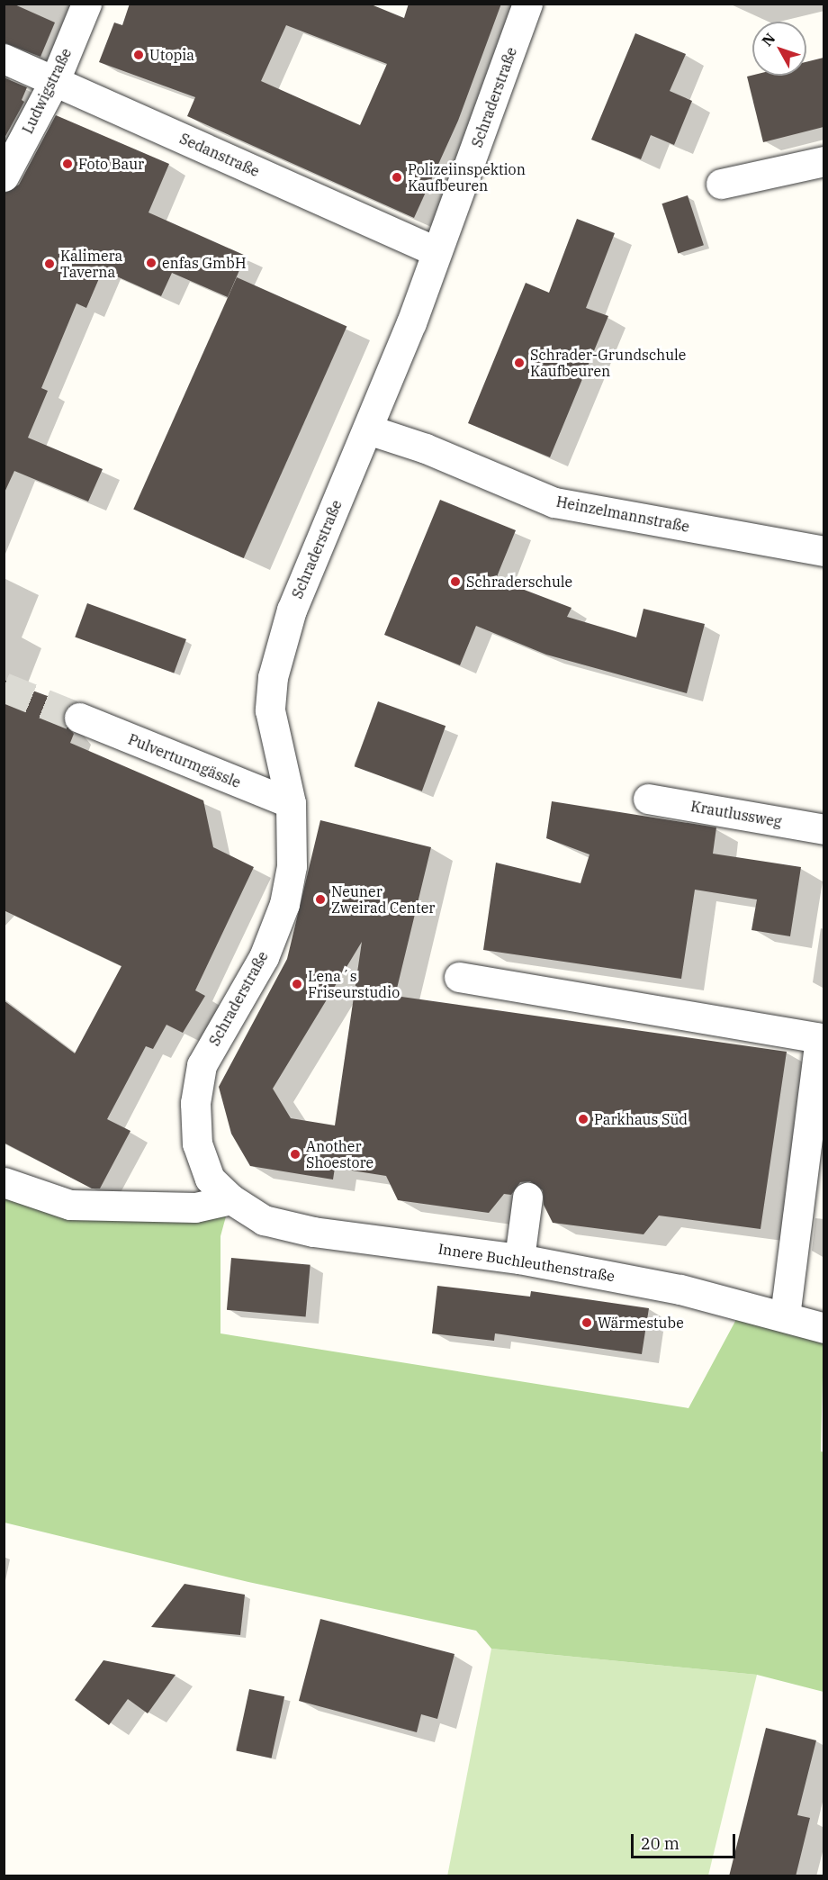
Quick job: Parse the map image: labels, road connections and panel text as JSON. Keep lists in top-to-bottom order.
{
  "streets": {
    "street": [
      "Ludwigstraße",
      "Schraderstraße",
      "Sedanstraße",
      "Heinzelmannstraße",
      "Pulverturmgässle",
      "Krautlussweg",
      "Innere Buchleuthenstraße"
    ]
  },
  "crossings": [
    ["Ludwigstraße", "Sedanstraße"],
    ["Schraderstraße", "Sedanstraße"],
    ["Schraderstraße", "Heinzelmannstraße"],
    ["Schraderstraße", "Pulverturmgässle"],
    ["Schraderstraße", "Innere Buchleuthenstraße"]
  ],
  "places": [
    "Utopia",
    "Foto Baur",
    "Polizeiinspektion Kaufbeuren",
    "enfas GmbH",
    "Kalimera Taverna",
    "Schrader-Grundschule Kaufbeuren",
    "Schraderschule",
    "Neuner Zweirad Center",
    "Lena´s Friseurstudio",
    "Parkhaus Süd",
    "Another Shoestore",
    "Wärmestube"
  ],
  "scale_bar": "20 m",
  "north": "top left"
}
